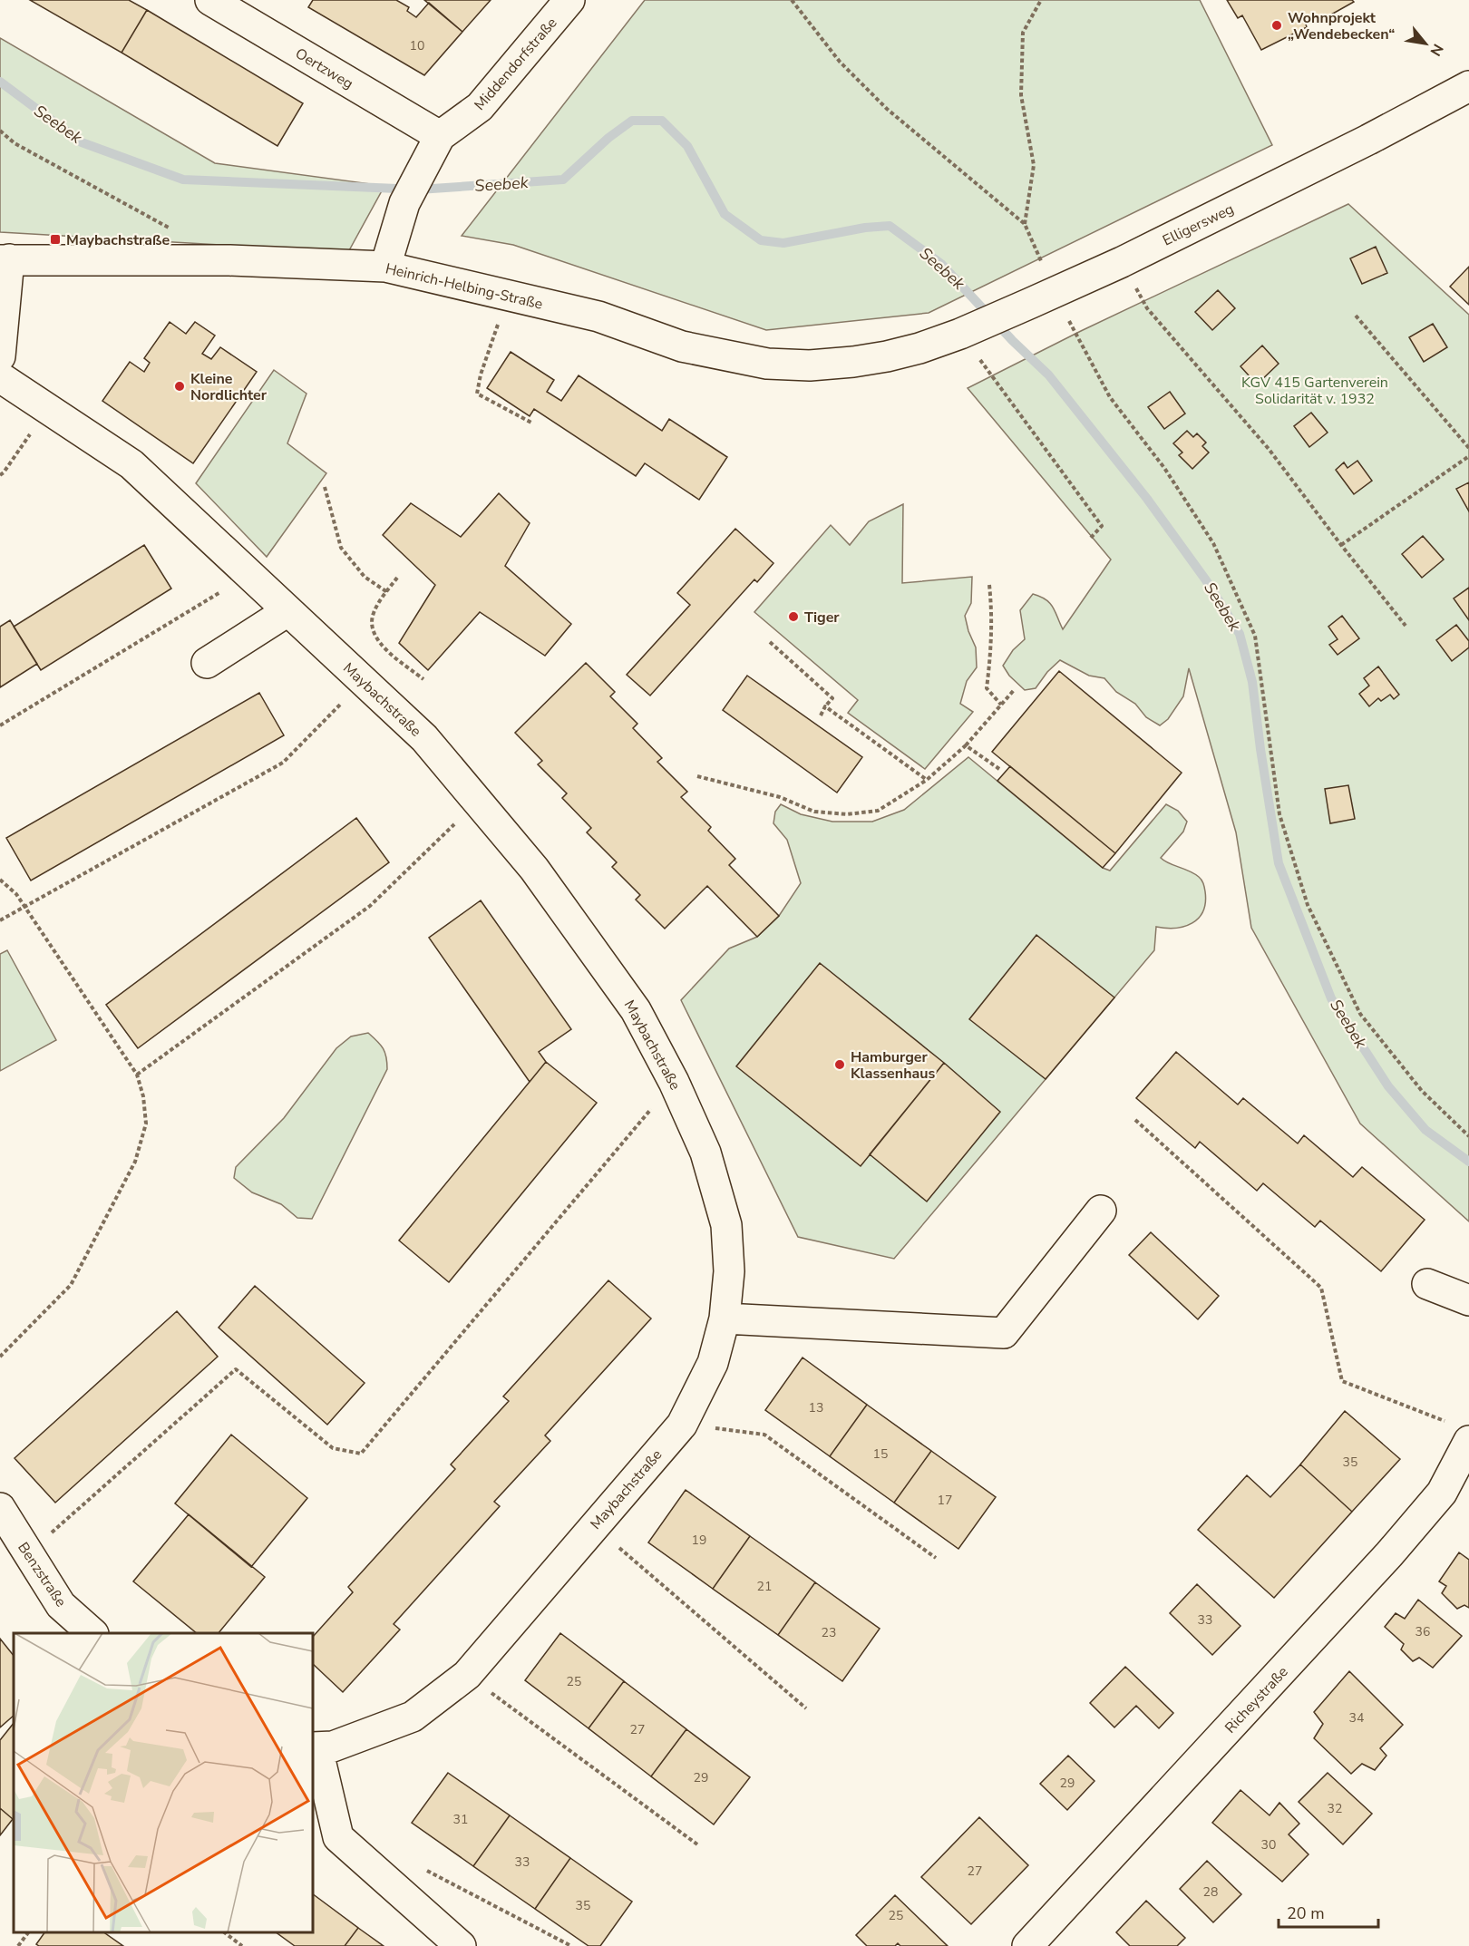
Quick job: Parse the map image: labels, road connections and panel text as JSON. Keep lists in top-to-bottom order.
{
  "streets": {
    "street": [
      "Middendorfstraße",
      "Oertzweg",
      "Elligersweg",
      "Heinrich-Helbing-Straße",
      "Maybachstraße",
      "Benzstraße",
      "Richeystraße"
    ]
  },
  "crossings": [
    ["Middendorfstraße", "Oertzweg"],
    ["Middendorfstraße", "Heinrich-Helbing-Straße"],
    ["Elligersweg", "Heinrich-Helbing-Straße"]
  ],
  "water": ["Seebek"],
  "parks": ["KGV 415 Gartenverein Solidarität v. 1932"],
  "places": {
    "other": [
      "Wohnprojekt „Wendebecken“",
      "Kleine Nordlichter",
      "Tiger",
      "Hamburger Klassenhaus"
    ],
    "transit": ["Maybachstraße"]
  },
  "house_numbers": [
    "10",
    "13",
    "15",
    "35",
    "17",
    "19",
    "21",
    "33",
    "36",
    "23",
    "25",
    "34",
    "27",
    "29",
    "29",
    "32",
    "31",
    "30",
    "33",
    "27",
    "28",
    "35",
    "25"
  ],
  "scale_bar": "20 m",
  "north": "bottom right"
}
